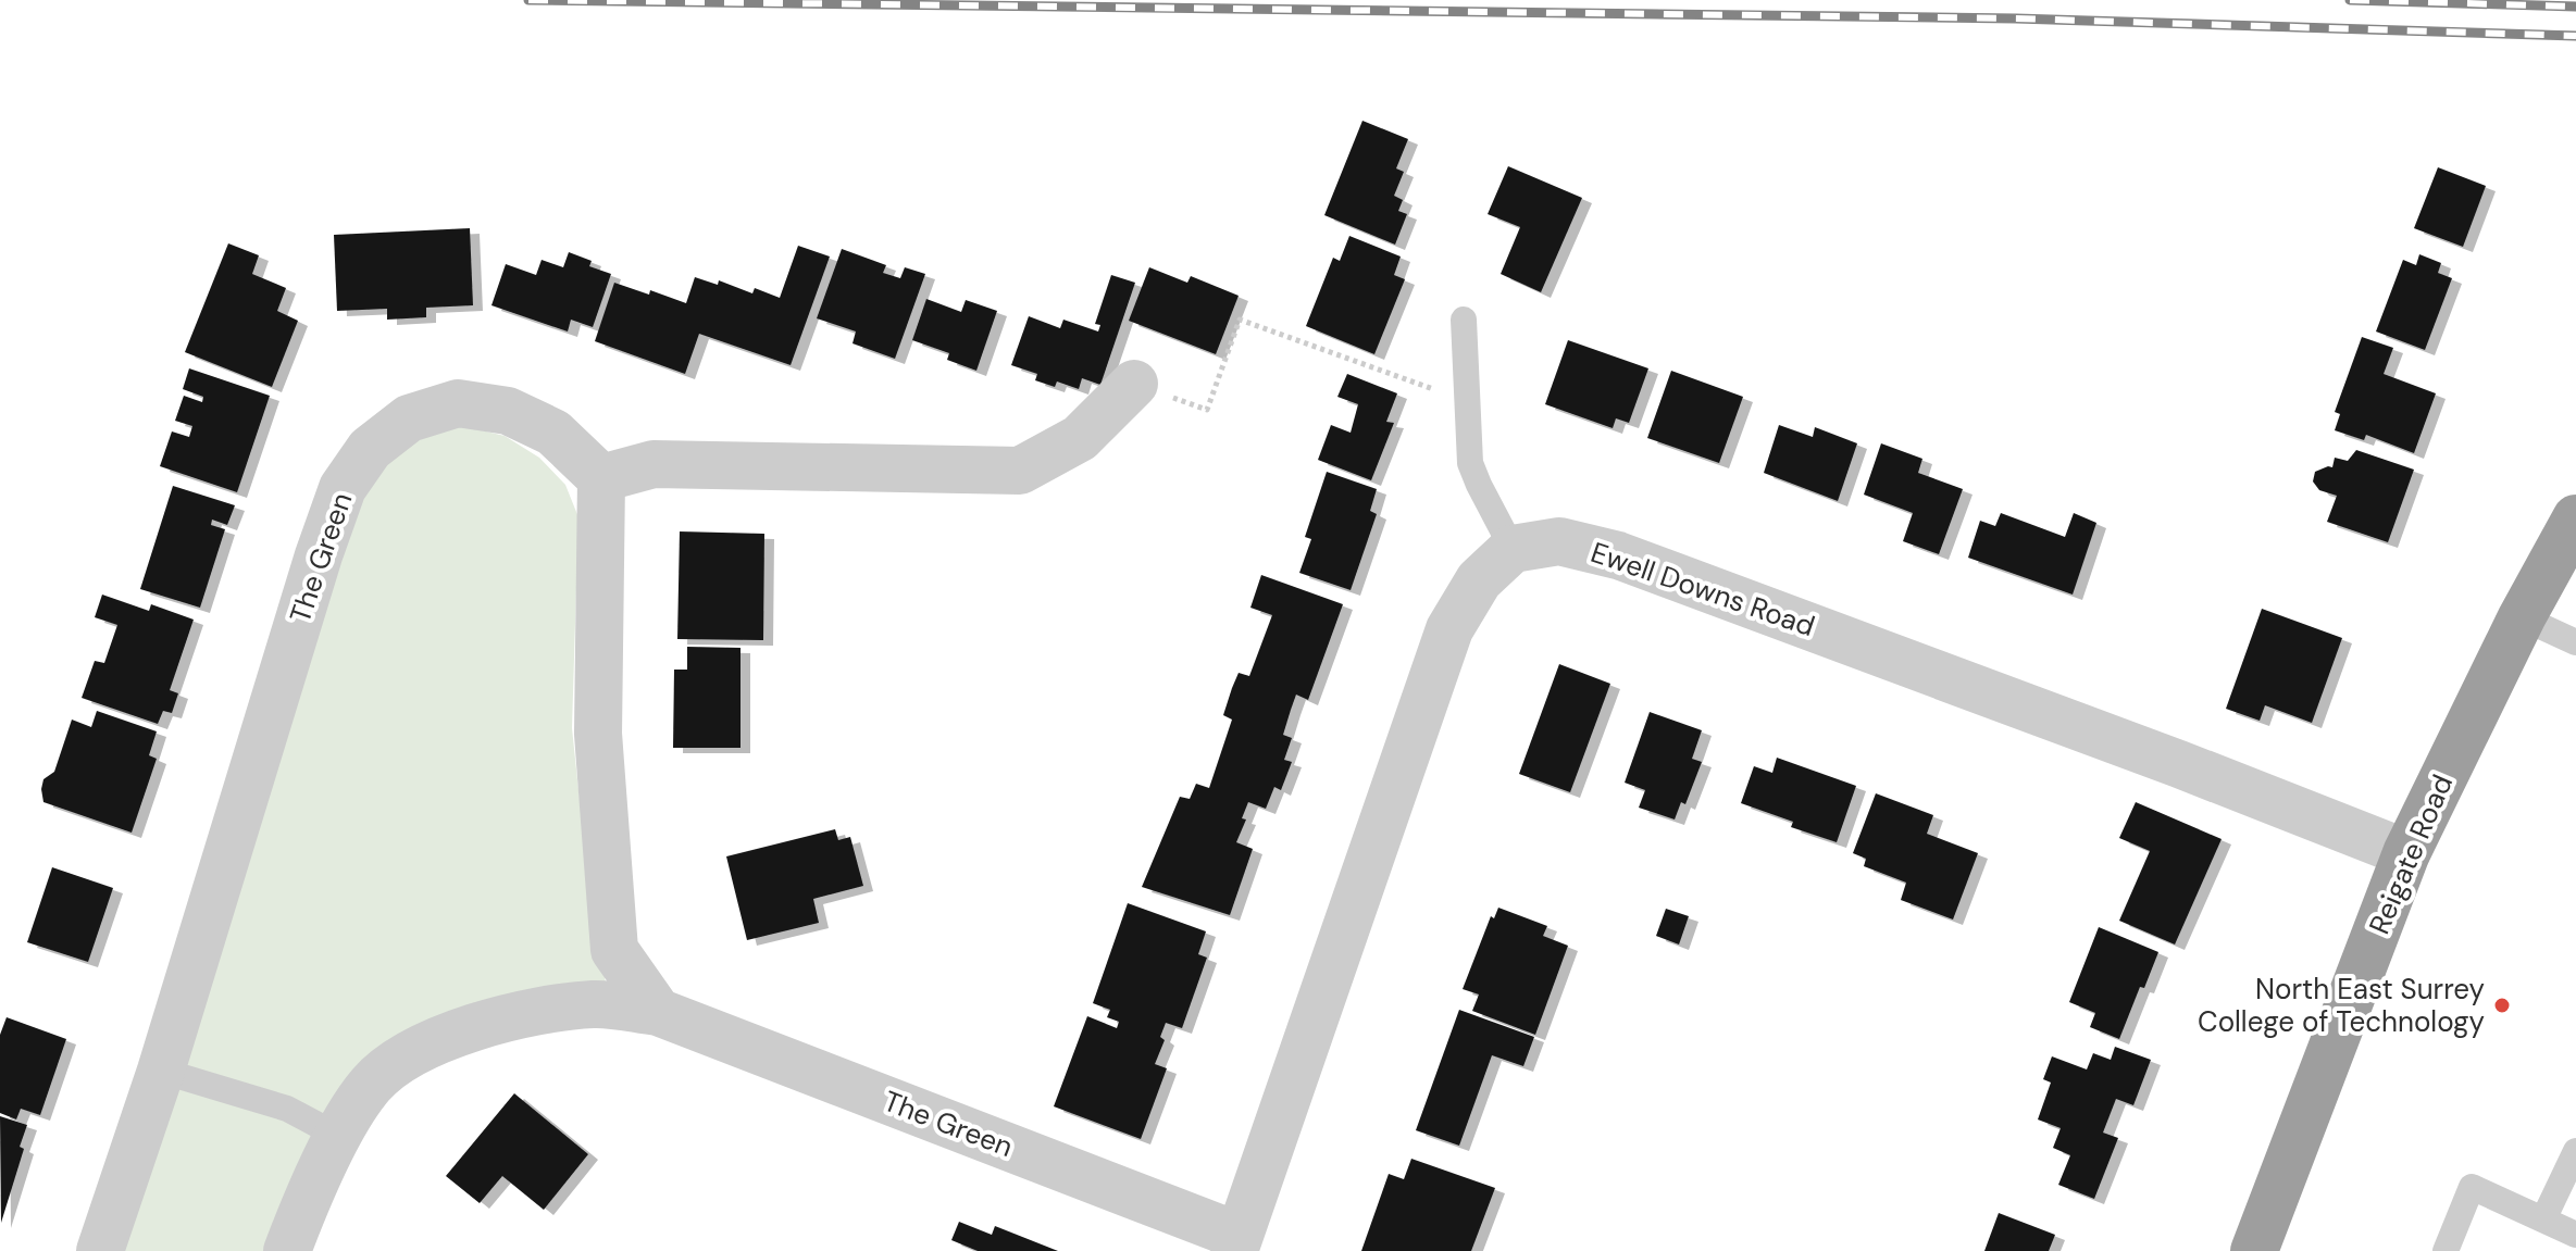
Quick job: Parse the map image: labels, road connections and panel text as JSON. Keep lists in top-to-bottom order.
{
  "streets": {
    "highway": ["Reigate Road"],
    "street": ["The Green", "Ewell Downs Road"]
  },
  "crossings": [
    ["Ewell Downs Road", "Reigate Road"]
  ],
  "places": ["North East Surrey College of Technology"]
}
